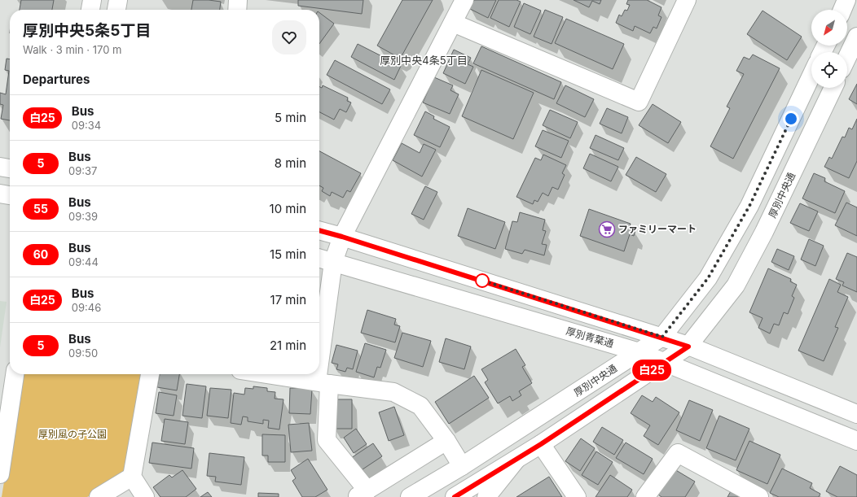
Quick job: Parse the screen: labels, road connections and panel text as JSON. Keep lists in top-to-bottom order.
{
  "streets": {
    "street": ["厚別中央通", "厚別青葉通"]
  },
  "crossings": [
    ["厚別中央通", "厚別青葉通"]
  ],
  "districts": ["厚別中央4条5丁目"],
  "parks": ["厚別風の子公園"],
  "places": {
    "supermarket": ["ファミリーマート"]
  },
  "lines": ["bus line 白25"],
  "north": "bottom left",
  "page": {
    "on_map": "白25",
    "heading": [
      ["厚別中央5条5丁目", "Walk · 3 min · 170 m"],
      "Departures"
    ],
    "list": [
      {
        "mark": "白25",
        "name": "Bus",
        "note": "09:34",
        "value": "5 min"
      },
      {
        "mark": "5",
        "name": "Bus",
        "note": "09:37",
        "value": "8 min"
      },
      {
        "mark": "55",
        "name": "Bus",
        "note": "09:39",
        "value": "10 min"
      },
      {
        "mark": "60",
        "name": "Bus",
        "note": "09:44",
        "value": "15 min"
      },
      {
        "mark": "白25",
        "name": "Bus",
        "note": "09:46",
        "value": "17 min"
      },
      {
        "mark": "5",
        "name": "Bus",
        "note": "09:50",
        "value": "21 min"
      }
    ]
  }
}
